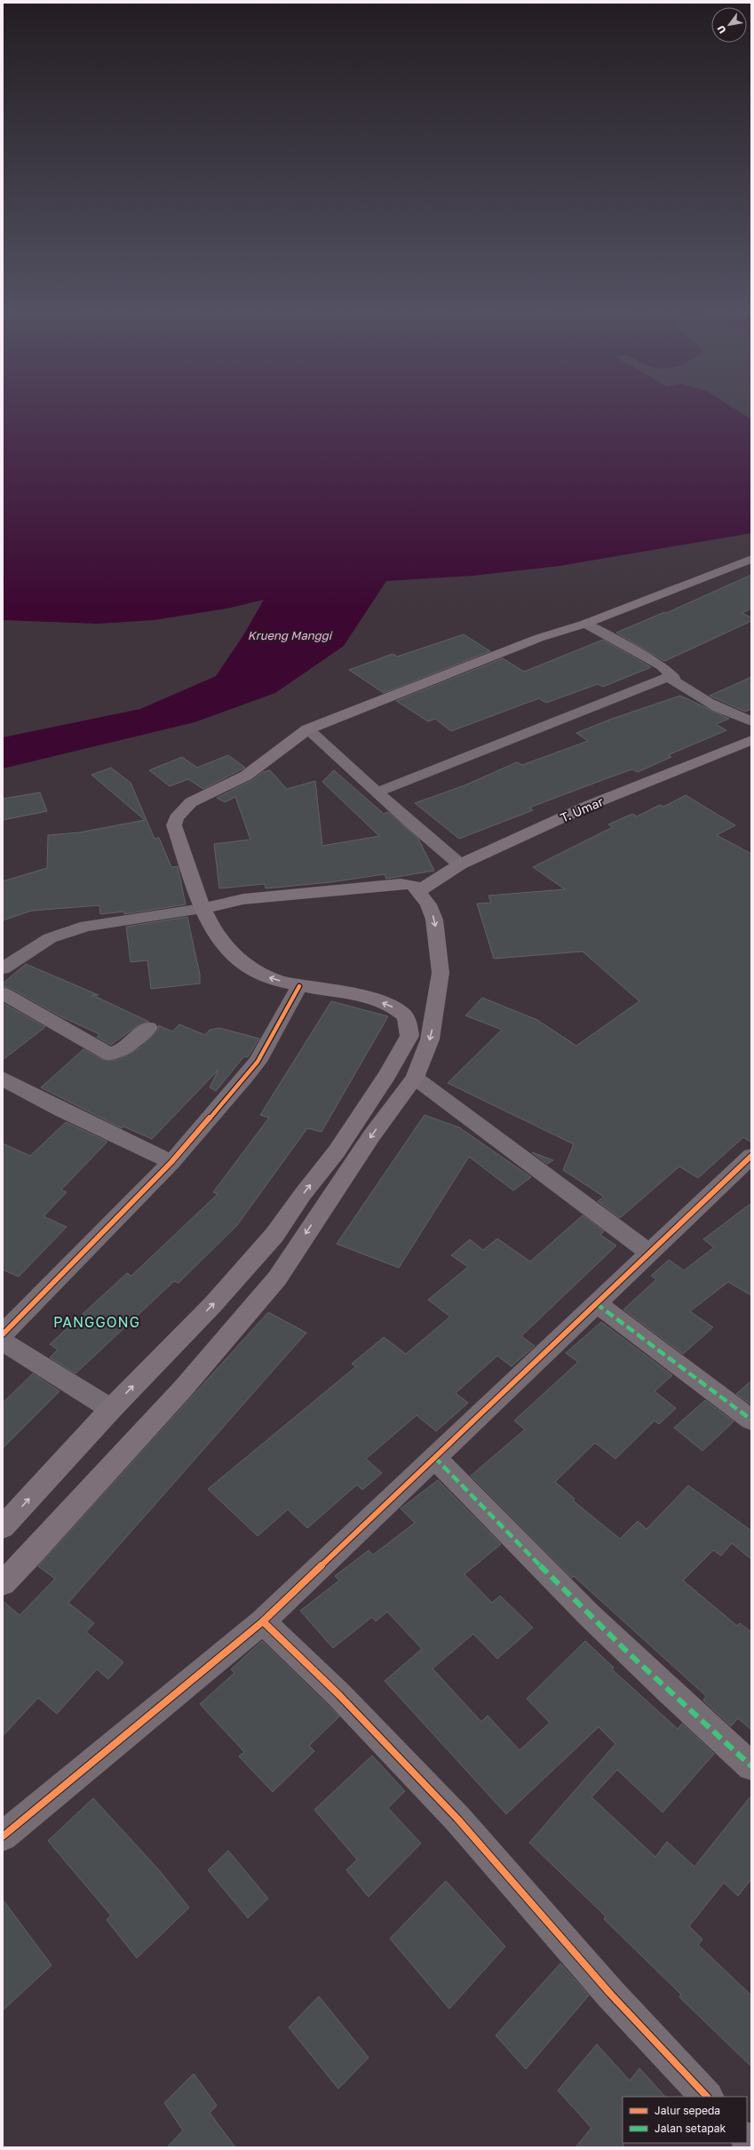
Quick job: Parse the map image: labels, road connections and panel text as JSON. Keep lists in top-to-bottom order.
{
  "streets": {
    "main road": ["T. Umar"]
  },
  "districts": ["PANGGONG"],
  "water": ["Krueng Manggi"],
  "legend": ["Jalur sepeda", "Jalan setapak"],
  "north": "bottom left"
}
